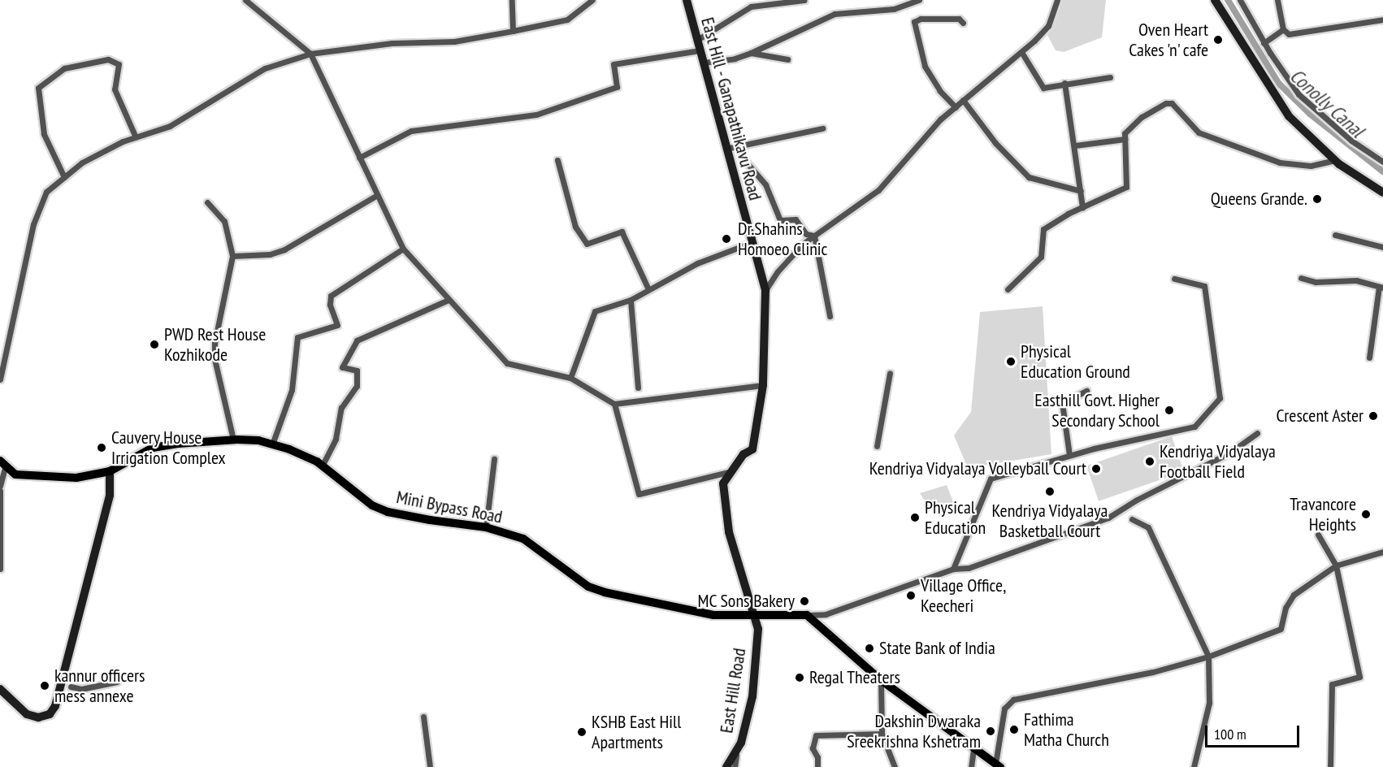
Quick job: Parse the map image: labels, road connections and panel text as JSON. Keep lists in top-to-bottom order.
{
  "streets": {
    "main road": ["East Hill - Ganapathikavu Road", "Mini Bypass Road", "East Hill Road"]
  },
  "crossings": [
    ["East Hill - Ganapathikavu Road", "Mini Bypass Road"],
    ["East Hill - Ganapathikavu Road", "East Hill Road"],
    ["Mini Bypass Road", "East Hill Road"]
  ],
  "water": ["Conolly Canal"],
  "places": [
    "Oven Heart Cakes 'n' cafe",
    "Queens Grande.",
    "Dr.Shahins Homoeo Clinic",
    "PWD Rest House Kozhikode",
    "Physical Education Ground",
    "Easthill Govt. Higher Secondary School",
    "Crescent Aster",
    "Cauvery House Irrigation Complex",
    "Kendriya Vidyalaya Football Field",
    "Kendriya Vidyalaya Volleyball Court",
    "Kendriya Vidyalaya Basketball Court",
    "Travancore Heights",
    "Physical Education",
    "Village Office, Keecheri",
    "MC Sons Bakery",
    "State Bank of India",
    "Regal Theaters",
    "kannur officers mess annexe",
    "Fathima Matha Church",
    "Dakshin Dwaraka Sreekrishna Kshetram",
    "KSHB East Hill Apartments"
  ],
  "scale_bar": "100 m"
}
